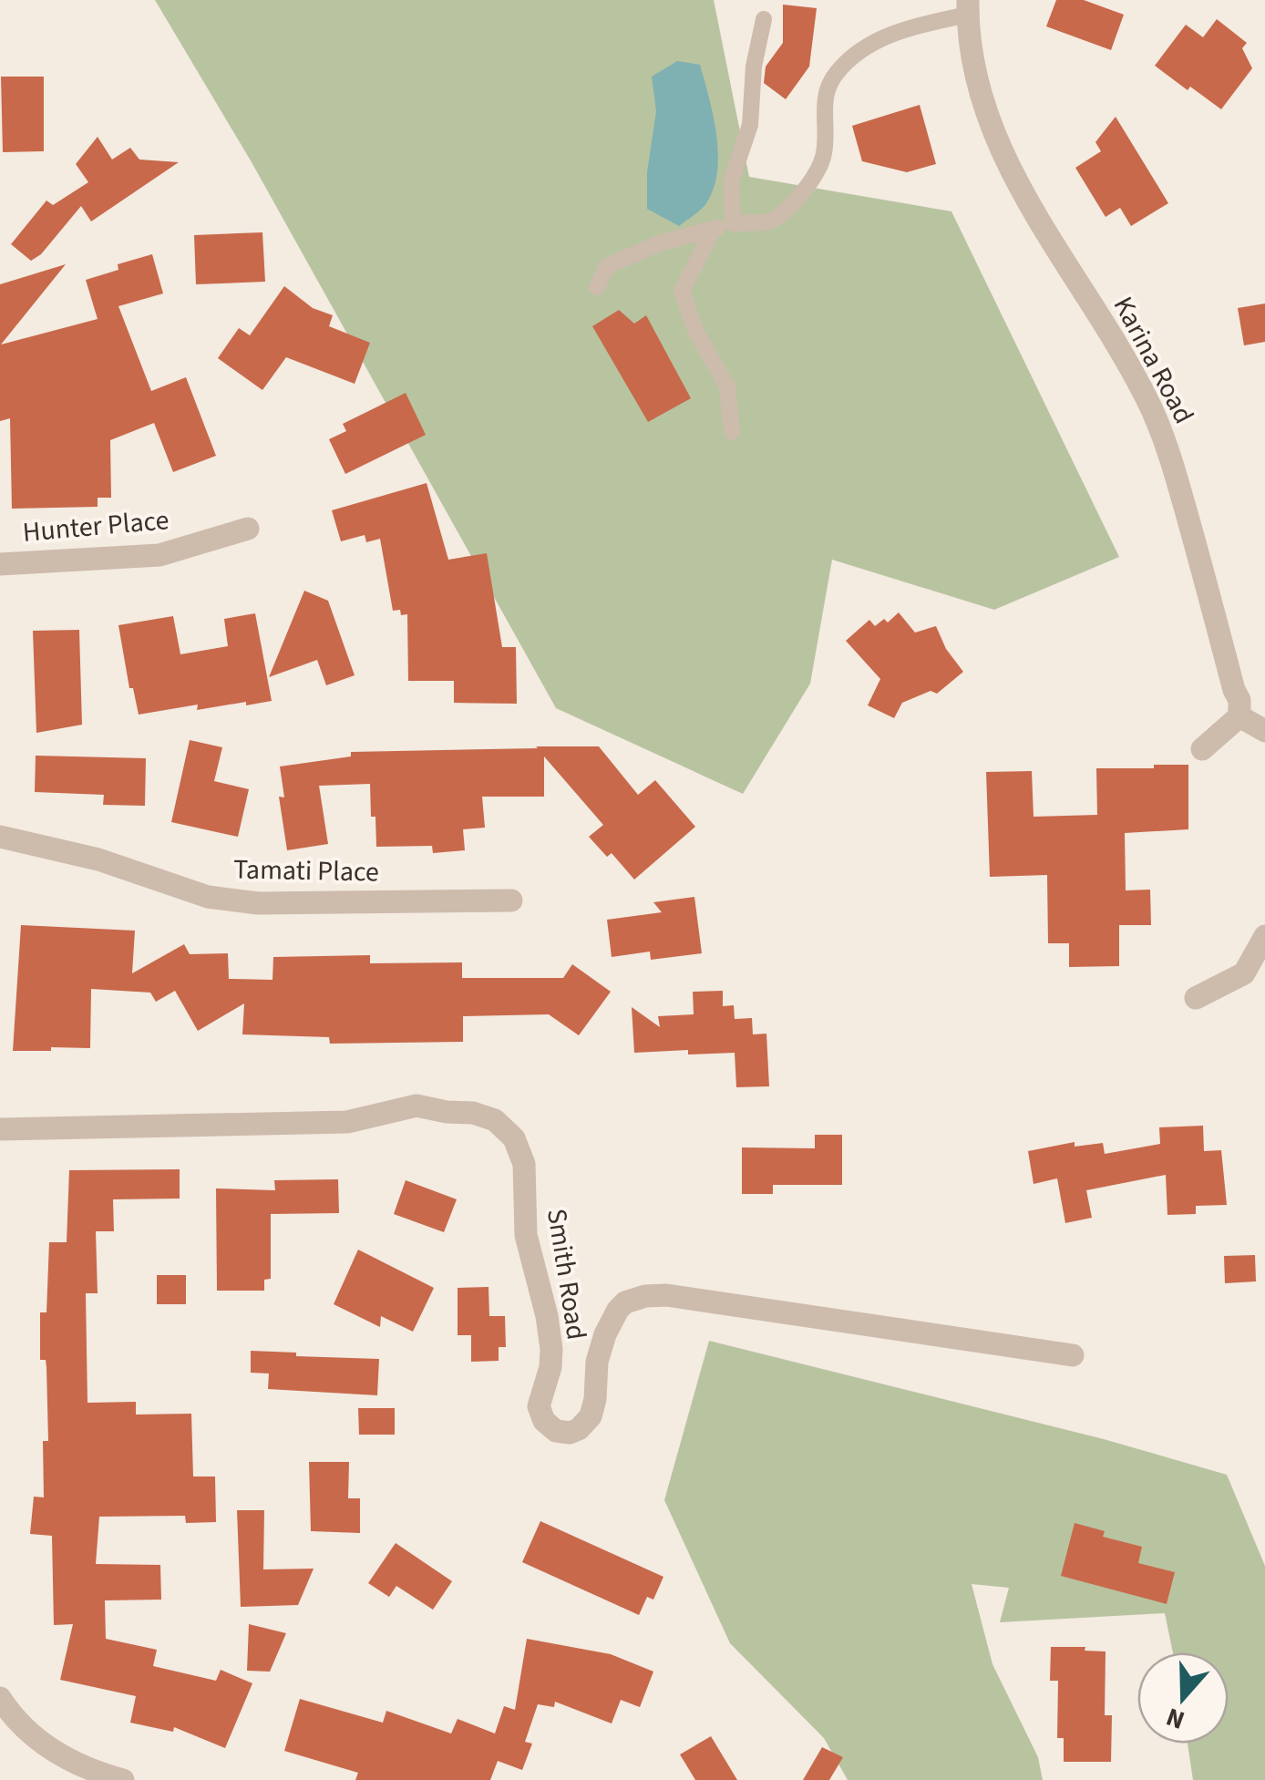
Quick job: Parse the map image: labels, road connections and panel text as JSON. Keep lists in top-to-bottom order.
{
  "streets": {
    "street": [
      "Karina Road",
      "Hunter Place",
      "Tamati Place",
      "Smith Road"
    ]
  },
  "north": "bottom"
}
